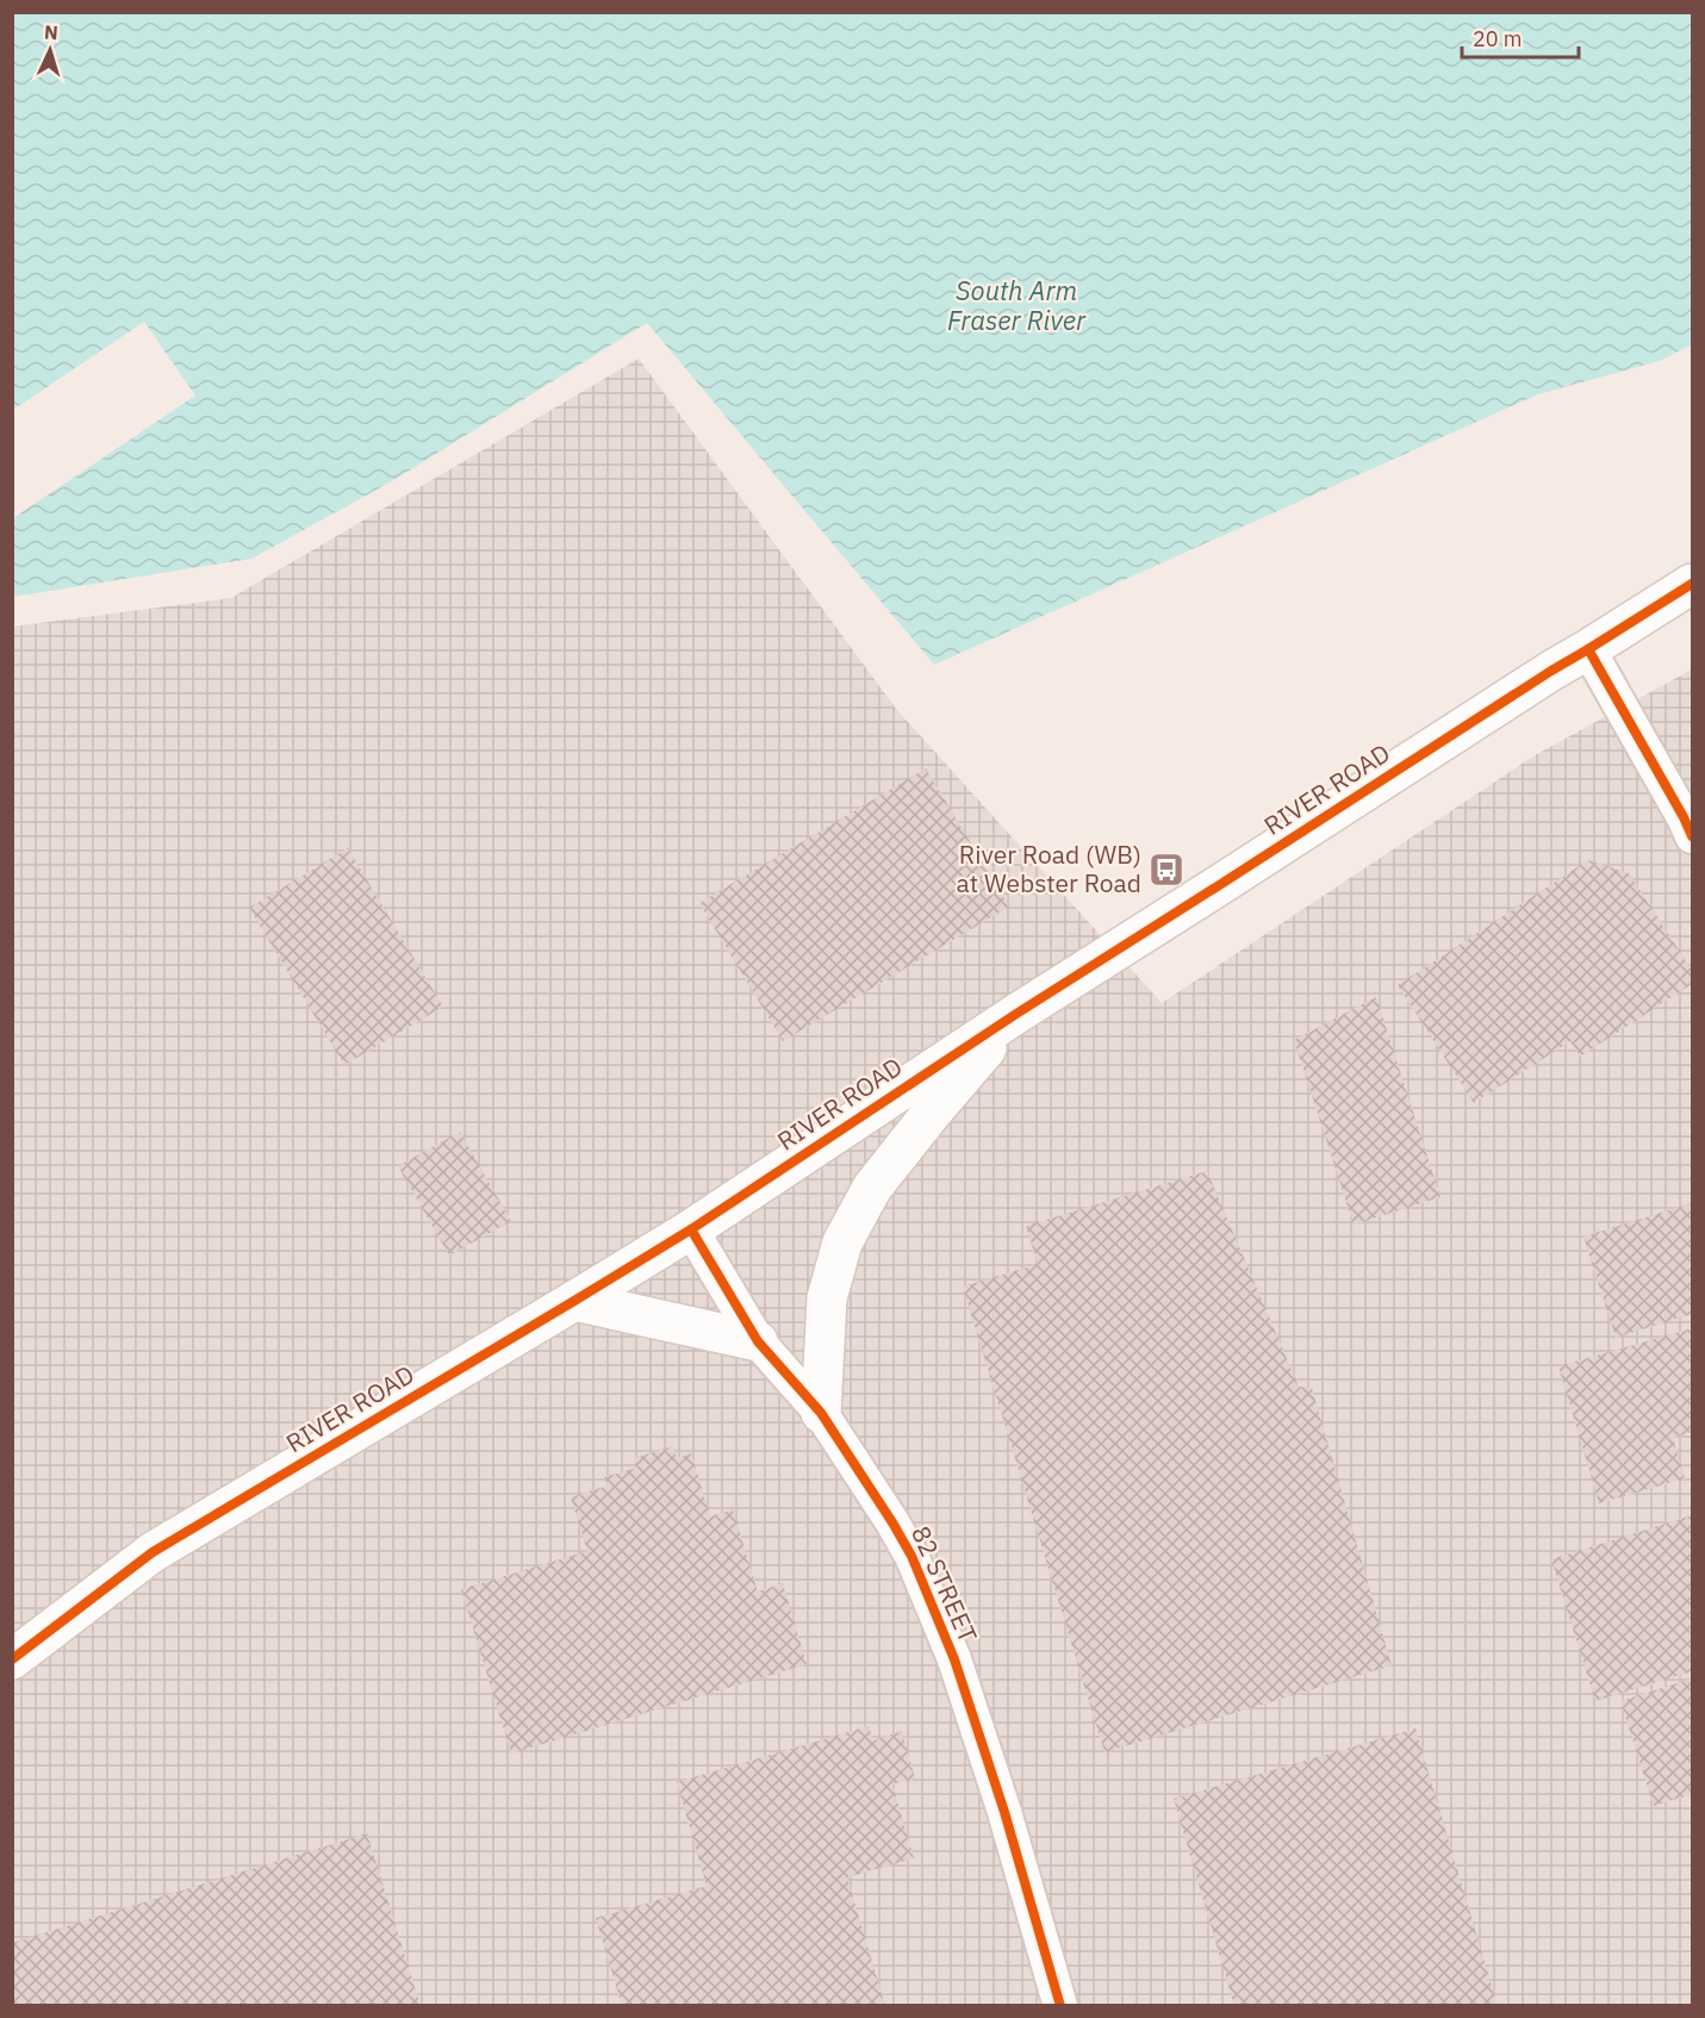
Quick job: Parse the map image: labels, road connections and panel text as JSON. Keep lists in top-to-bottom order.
{
  "streets": {
    "main road": ["RIVER ROAD"],
    "street": ["82 STREET"]
  },
  "crossings": [
    ["RIVER ROAD", "82 STREET"]
  ],
  "water": ["South Arm Fraser River"],
  "places": {
    "bus stop": ["River Road (WB) at Webster Road"]
  },
  "scale_bar": "20 m",
  "north": "top"
}
